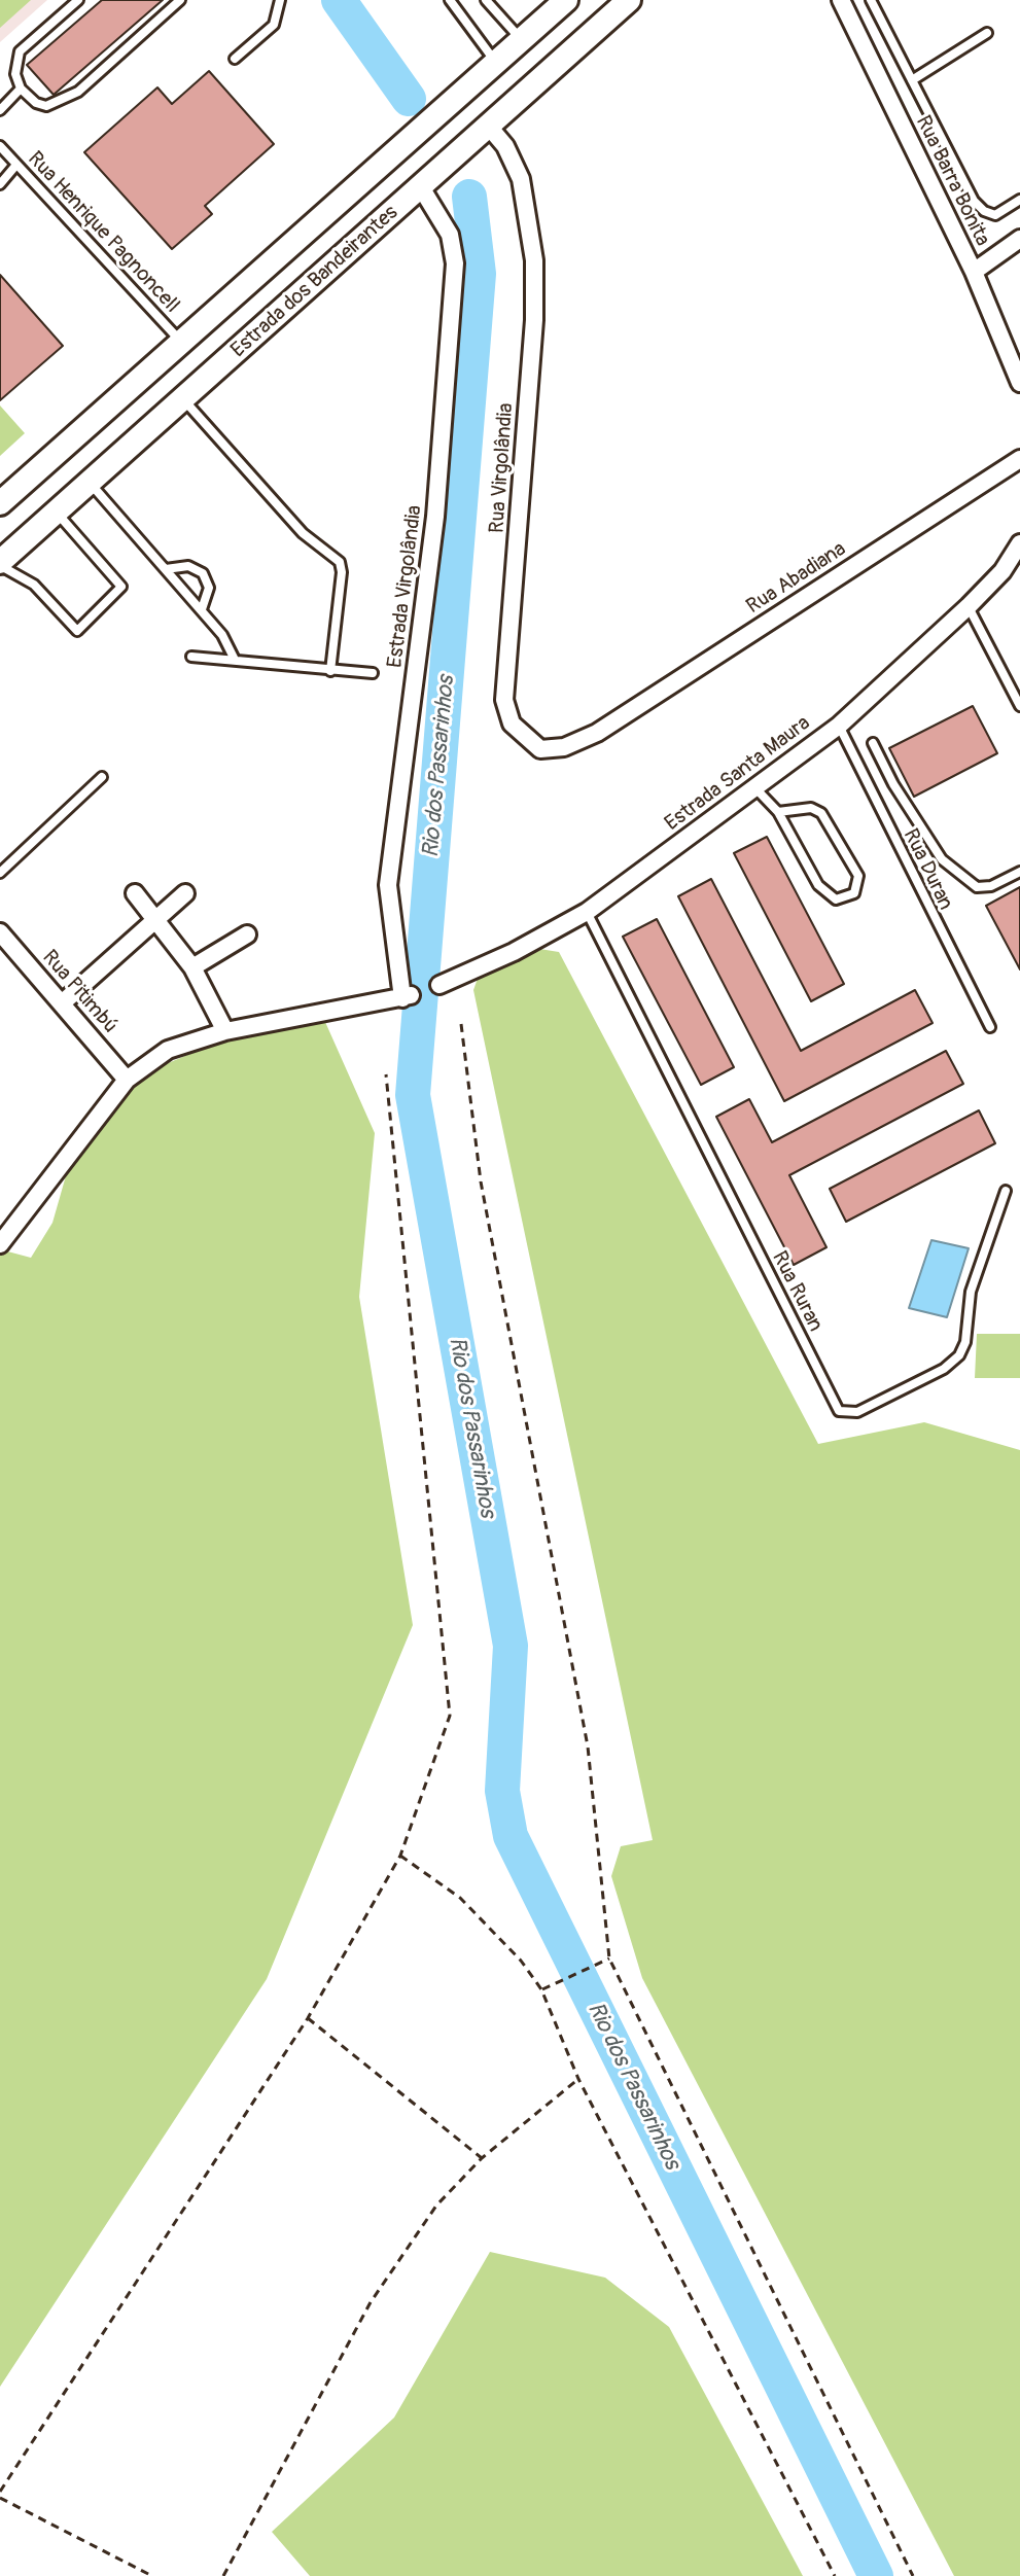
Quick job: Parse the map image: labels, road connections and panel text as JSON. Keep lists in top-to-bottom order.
{
  "streets": {
    "main road": ["Estrada dos Bandeirantes"],
    "street": [
      "Rua Barra Bonita",
      "Rua Virgolândia",
      "Rua Abadiana",
      "Estrada Virgolândia",
      "Estrada Santa Maura",
      "Rua Pitimbú"
    ],
    "lane": ["Rua Henrique Pagnoncell", "Rua Duran", "Rua Ruran"]
  },
  "crossings": [
    ["Estrada dos Bandeirantes", "Rua Virgolândia"],
    ["Estrada dos Bandeirantes", "Estrada Virgolândia"],
    ["Rua Virgolândia", "Rua Abadiana"],
    ["Estrada Santa Maura", "Rua Duran"],
    ["Estrada Santa Maura", "Rua Ruran"]
  ],
  "water": ["Rio dos Passarinhos"]
}
